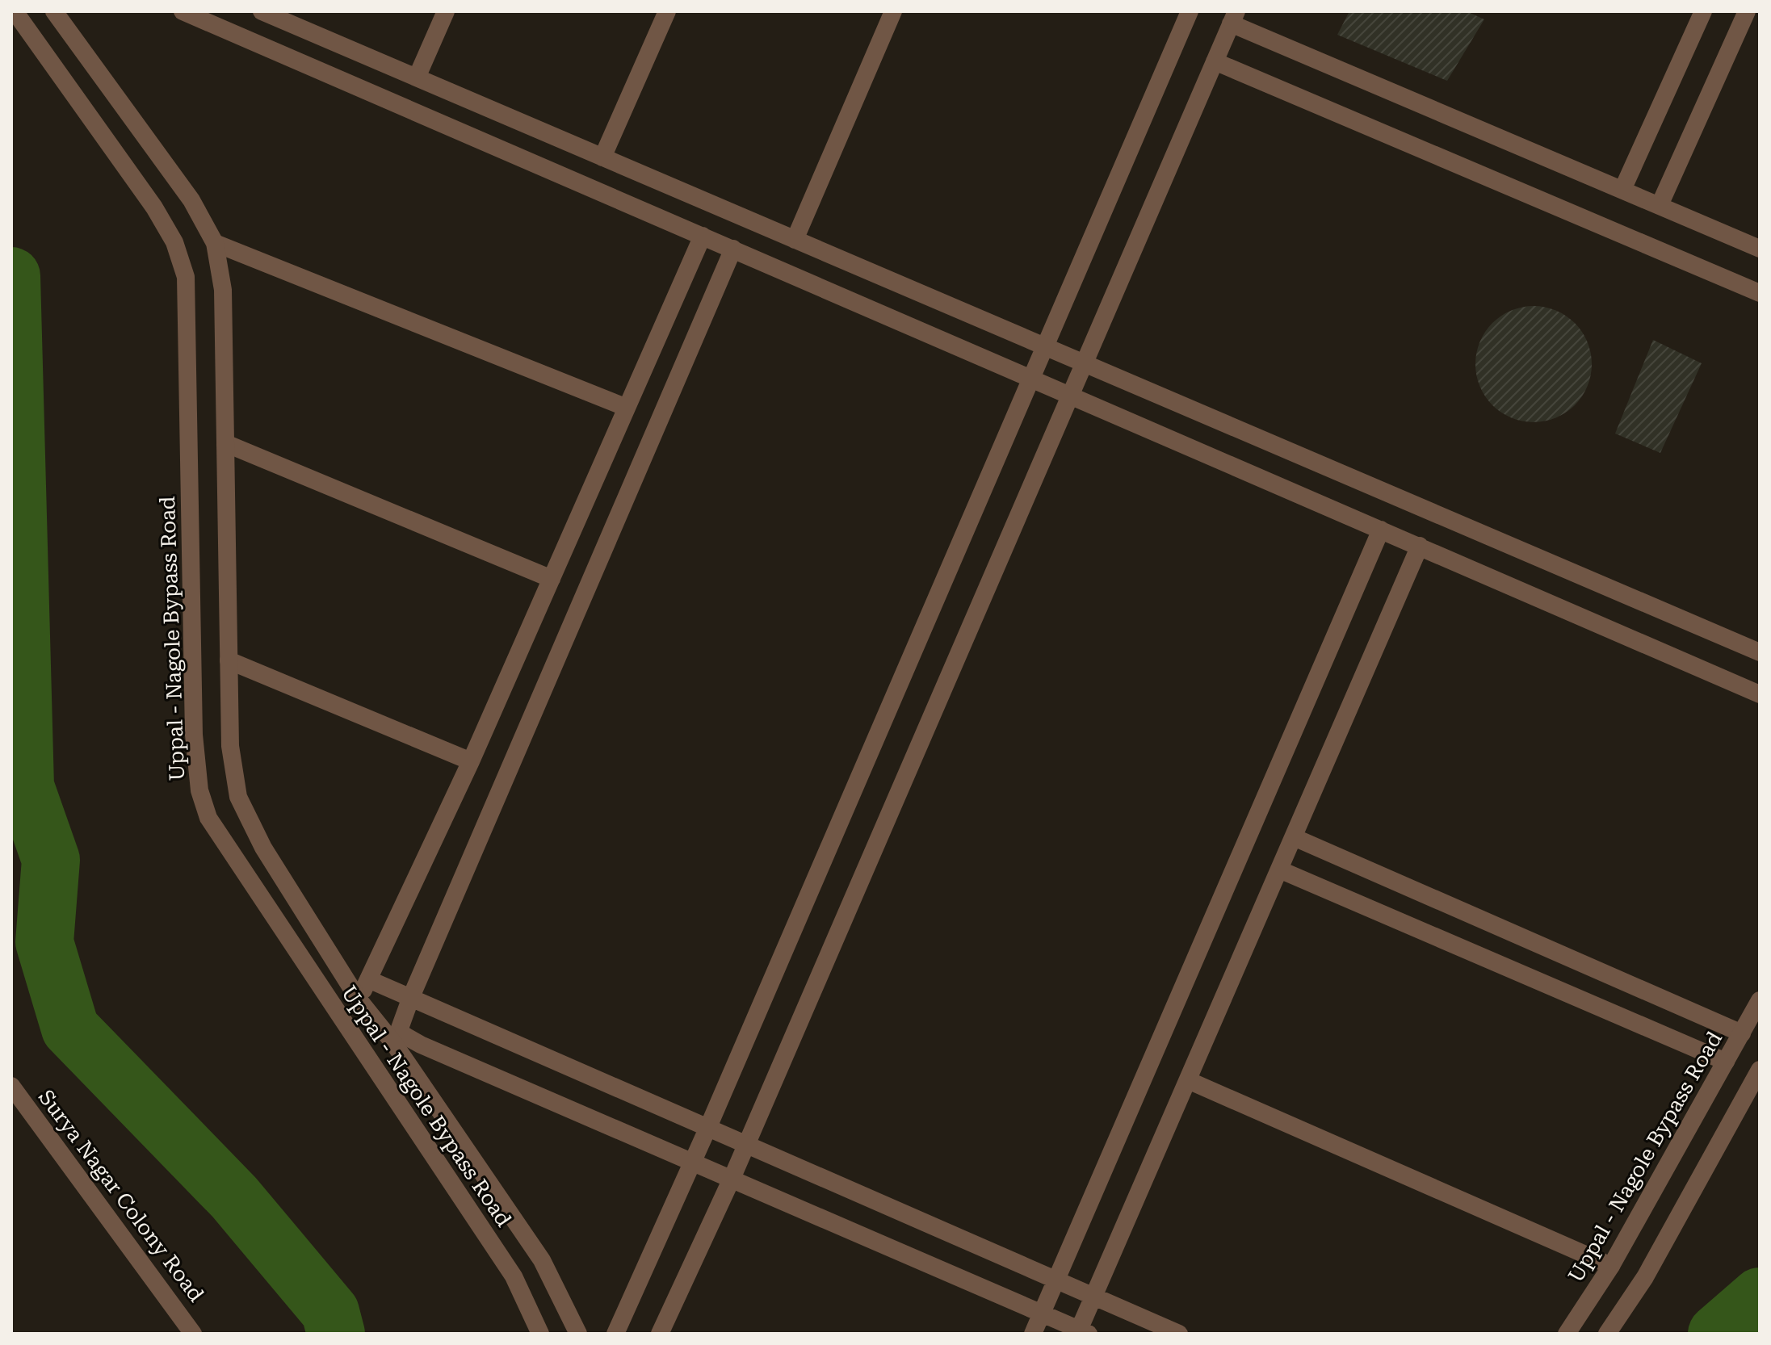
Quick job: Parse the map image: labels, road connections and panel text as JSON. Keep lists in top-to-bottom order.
{
  "streets": {
    "street": ["Uppal - Nagole Bypass Road", "Surya Nagar Colony Road"]
  }
}
